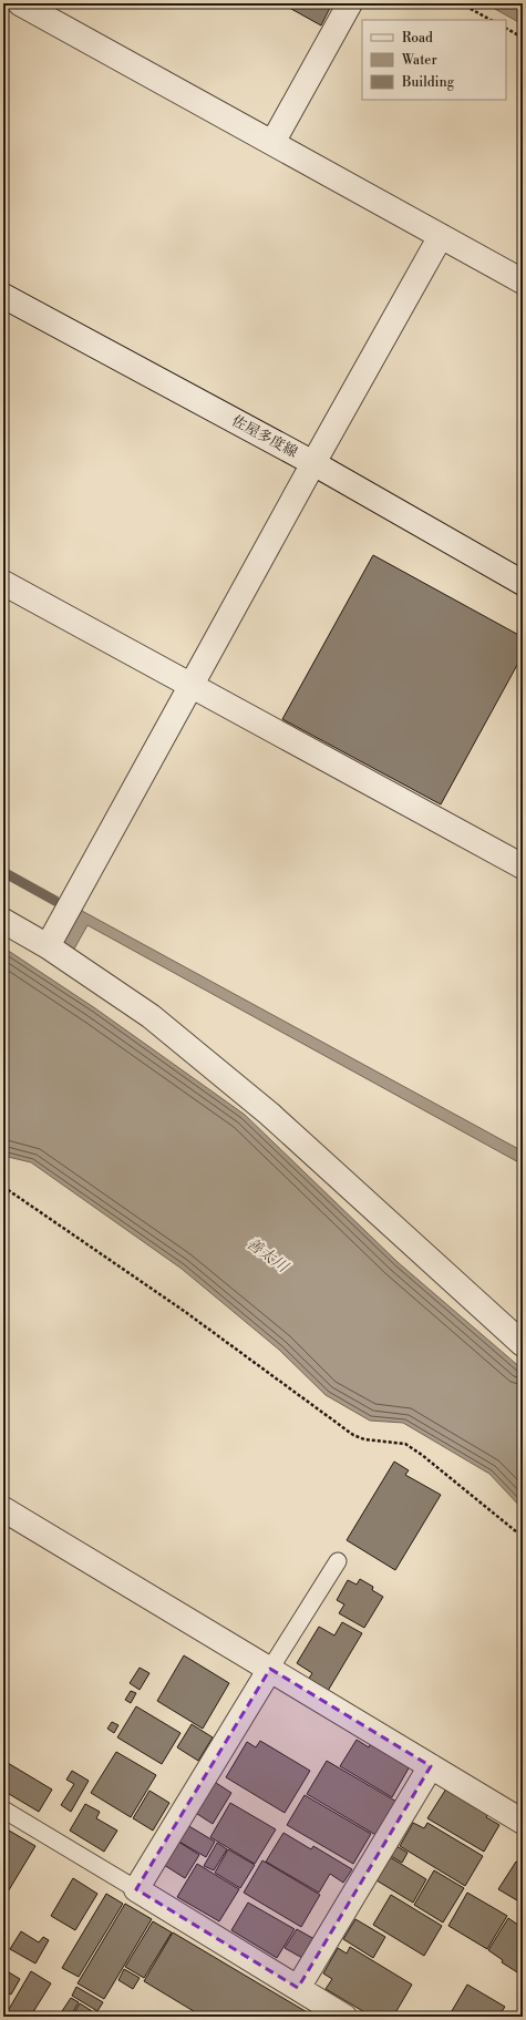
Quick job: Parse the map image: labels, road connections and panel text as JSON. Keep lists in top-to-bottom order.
{
  "streets": {
    "street": ["佐屋多度線"]
  },
  "water": ["善太川"],
  "legend": ["Road", "Water", "Building"]
}
